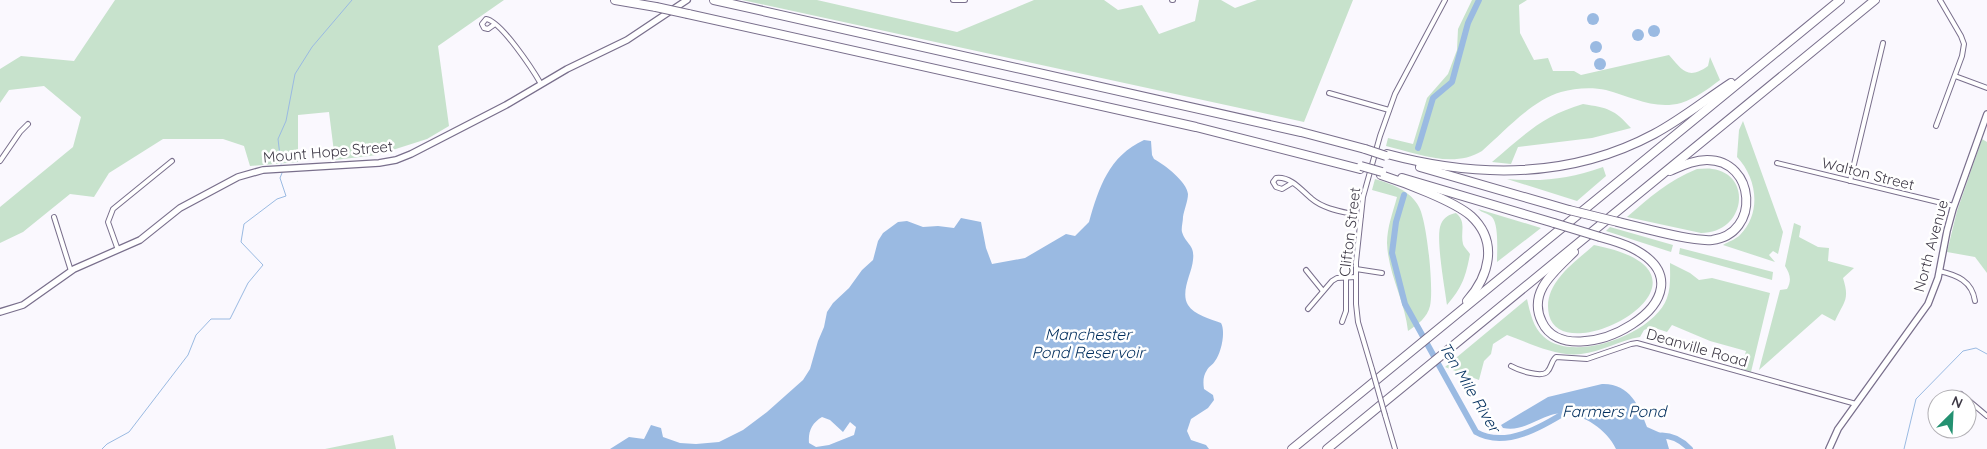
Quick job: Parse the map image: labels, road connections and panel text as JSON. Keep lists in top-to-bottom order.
{
  "streets": {
    "street": [
      "Mount Hope Street",
      "Walton Street",
      "Clifton Street",
      "North Avenue",
      "Deanville Road"
    ]
  },
  "crossings": [
    ["Walton Street", "North Avenue"],
    ["North Avenue", "Deanville Road"]
  ],
  "water": ["Manchester Pond Reservoir", "Ten Mile River", "Farmers Pond"],
  "north": "top right"
}
